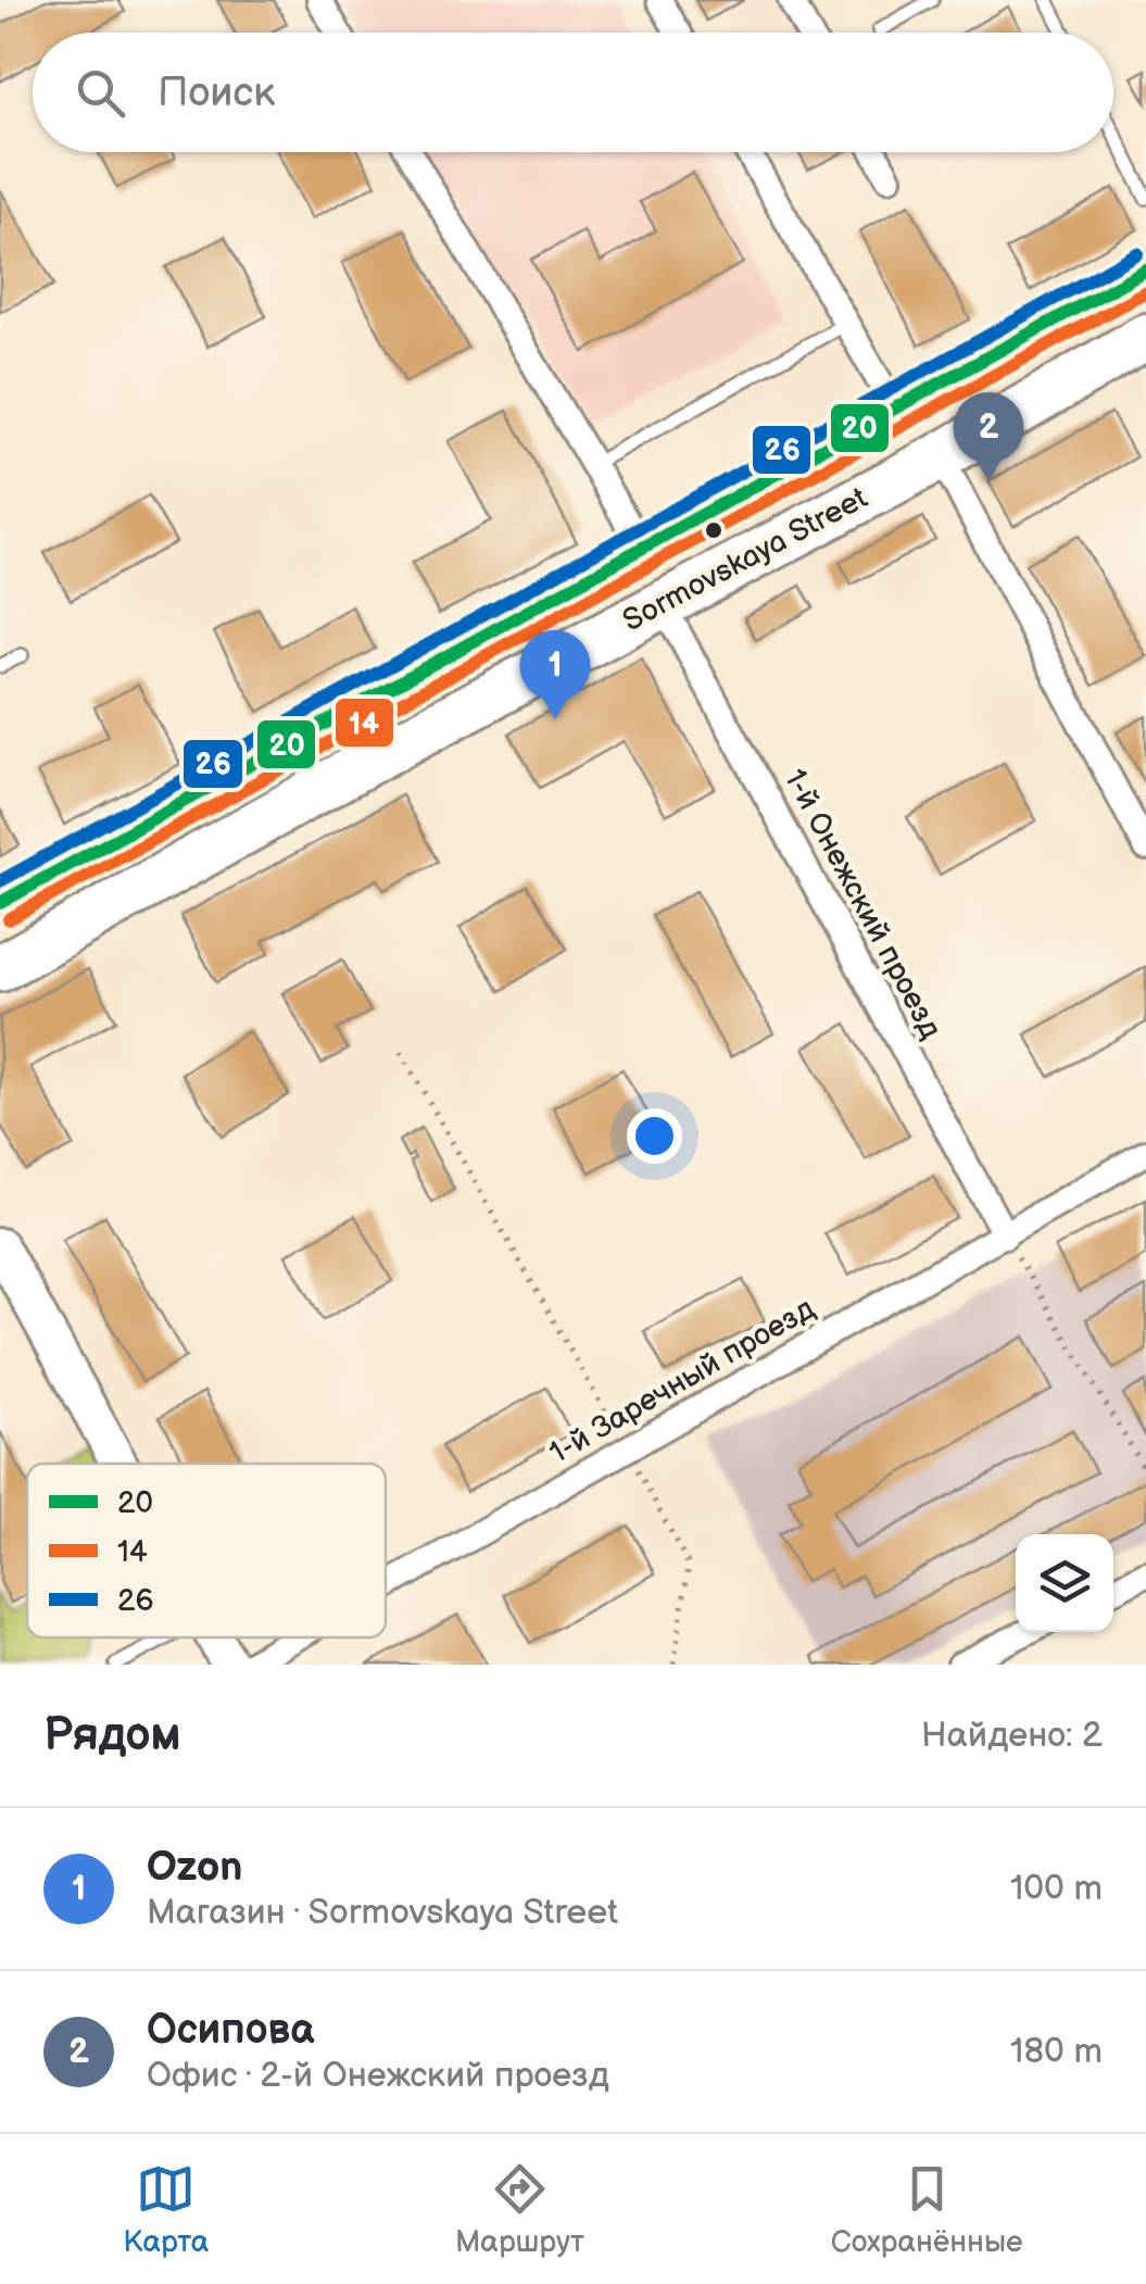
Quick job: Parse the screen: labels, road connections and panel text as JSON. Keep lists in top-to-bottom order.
{
  "streets": {
    "highway": ["Sormovskaya Street"],
    "street": ["1-й Онежский проезд", "1-й Заречный проезд"]
  },
  "crossings": [
    ["Sormovskaya Street", "1-й Онежский проезд"],
    ["1-й Онежский проезд", "1-й Заречный проезд"]
  ],
  "lines": ["transit line 26", "transit line 20", "transit line 14"],
  "legend": ["20", "14", "26"],
  "page": {
    "search": "Поиск",
    "pins": ["2", "1"],
    "heading": ["Рядом", "Найдено: 2"],
    "list": [
      {
        "mark": "1",
        "name": "Ozon",
        "note": "Магазин · Sormovskaya Street",
        "value": "100 m"
      },
      {
        "mark": "2",
        "name": "Осипова",
        "note": "Офис · 2-й Онежский проезд",
        "value": "180 m"
      }
    ],
    "nav": ["Карта", "Маршрут", "Сохранённые"]
  }
}
